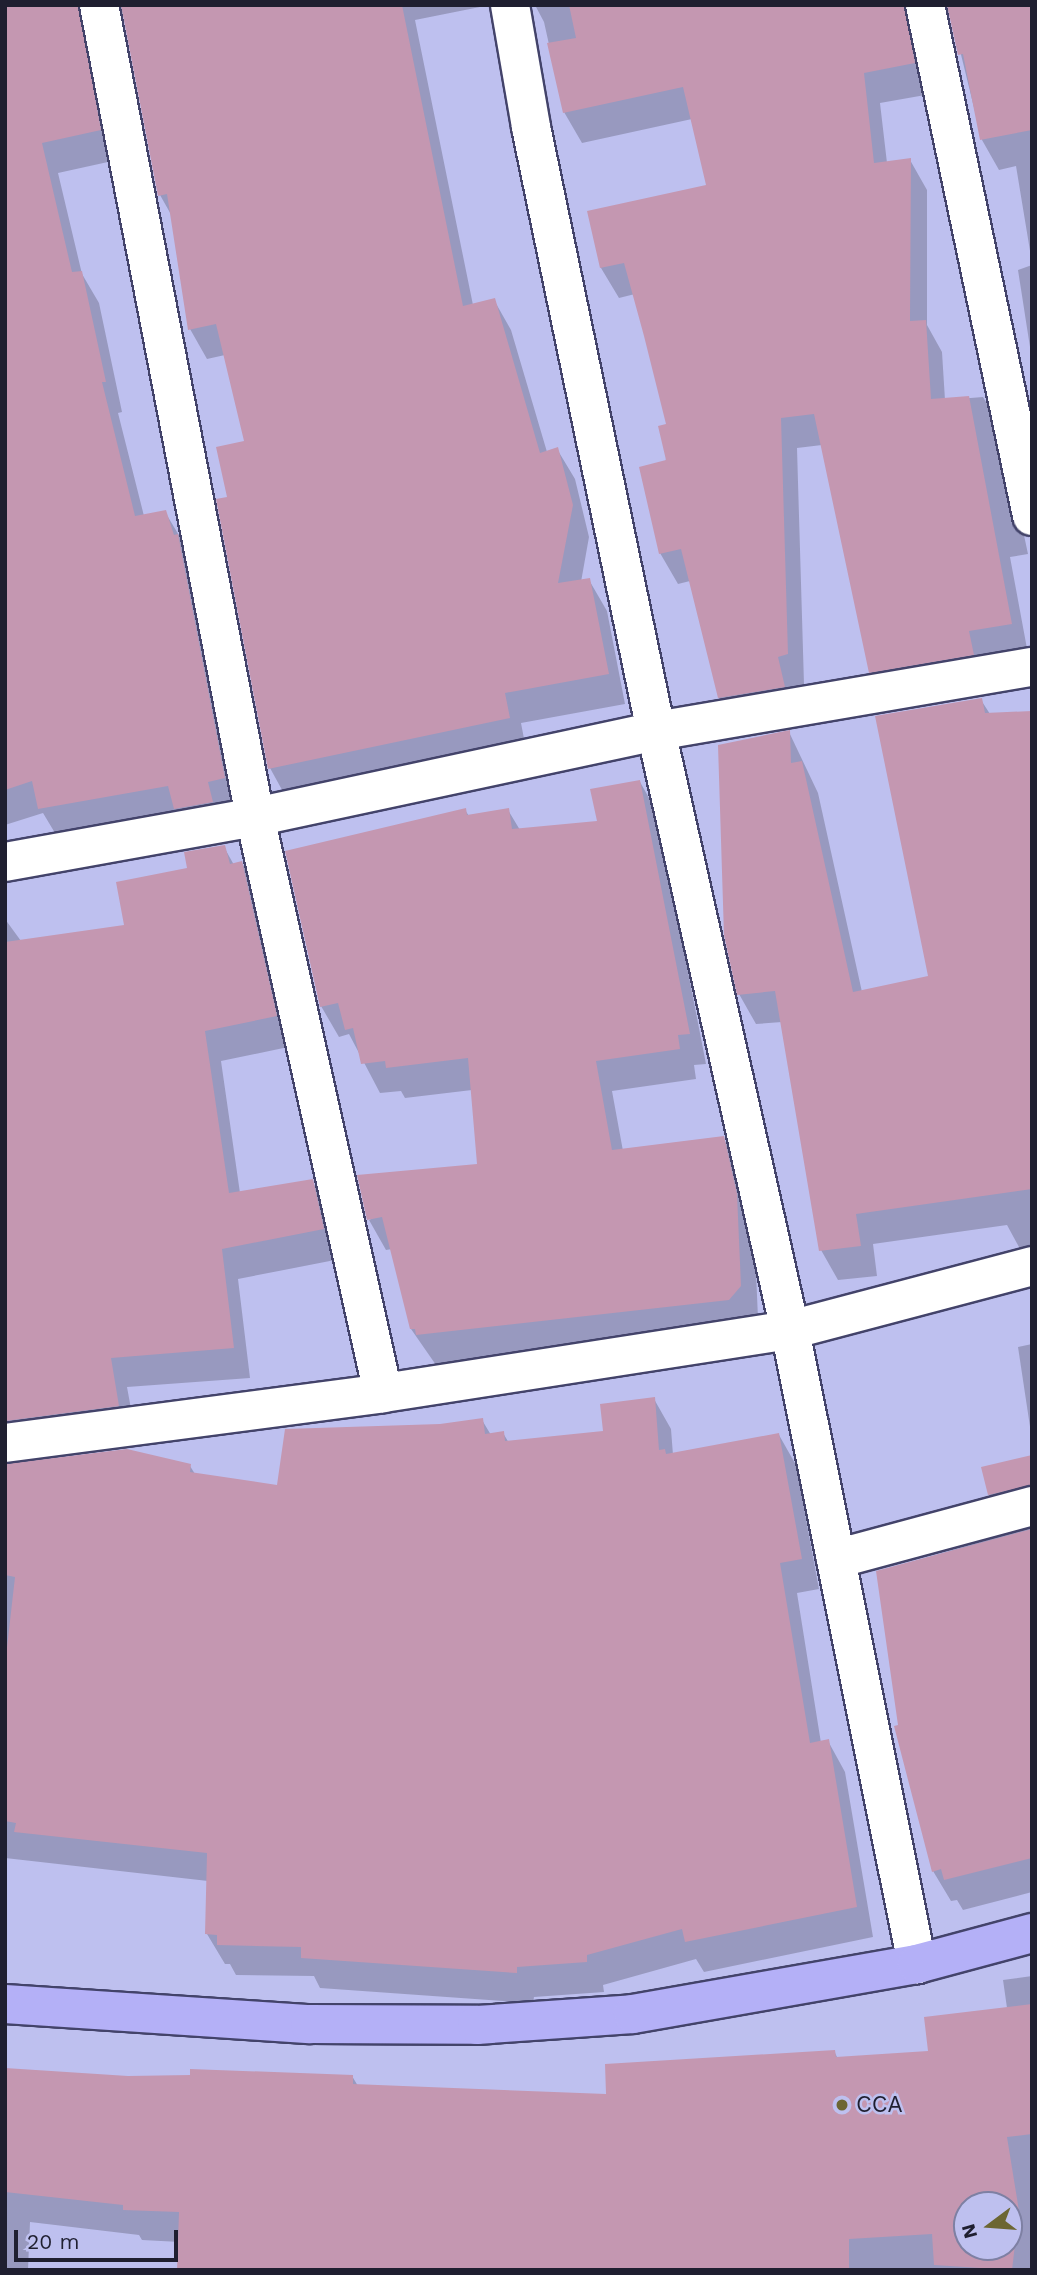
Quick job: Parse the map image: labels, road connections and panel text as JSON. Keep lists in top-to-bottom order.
{
  "places": ["CCA"],
  "scale_bar": "20 m",
  "north": "left"
}
